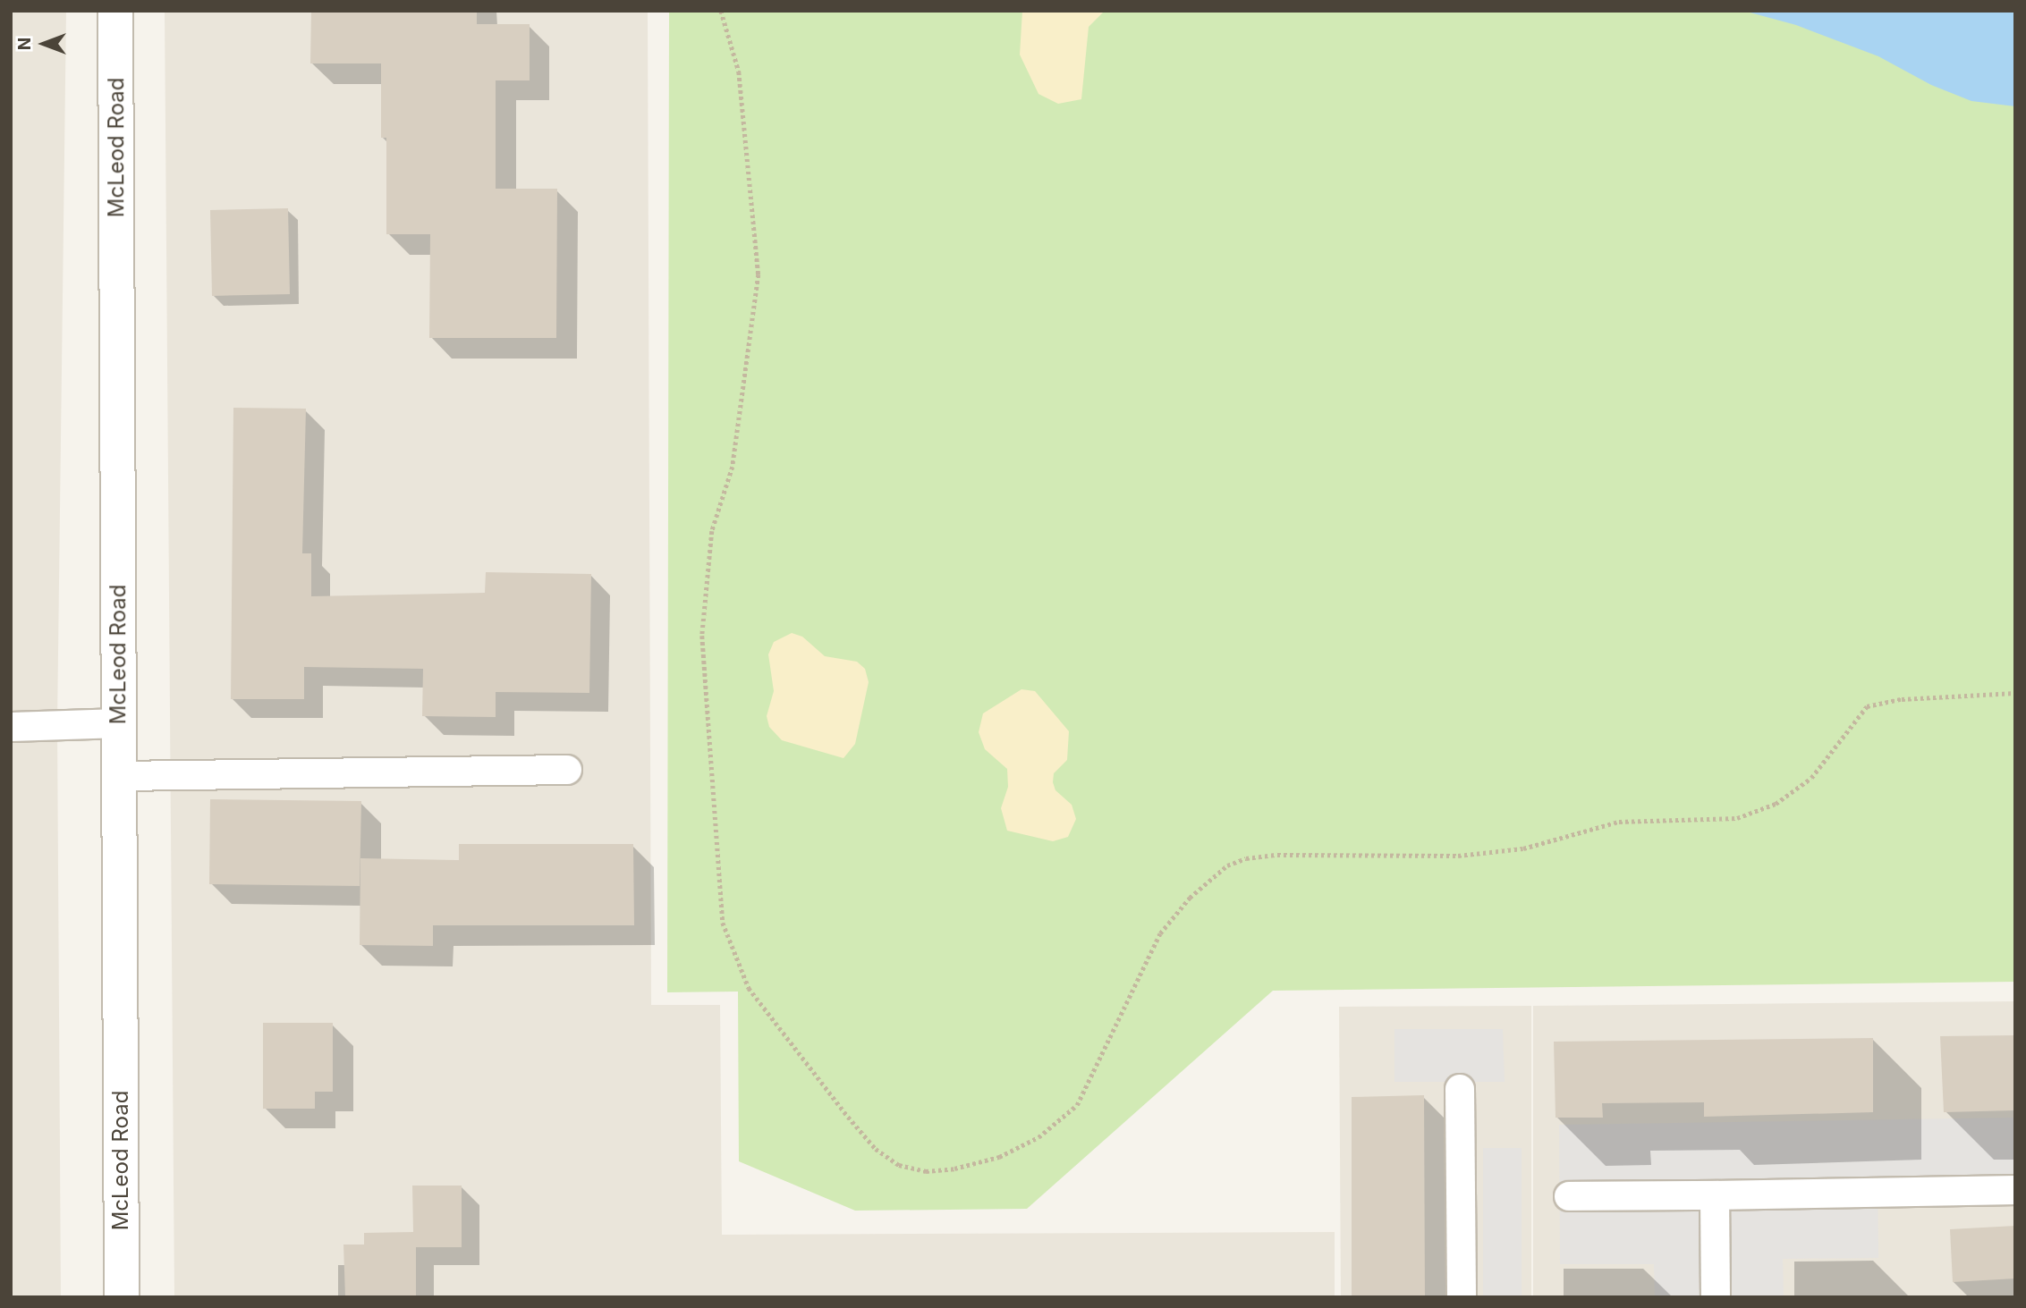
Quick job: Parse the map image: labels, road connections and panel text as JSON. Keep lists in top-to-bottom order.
{
  "streets": {
    "street": ["McLeod Road"]
  },
  "north": "left"
}
